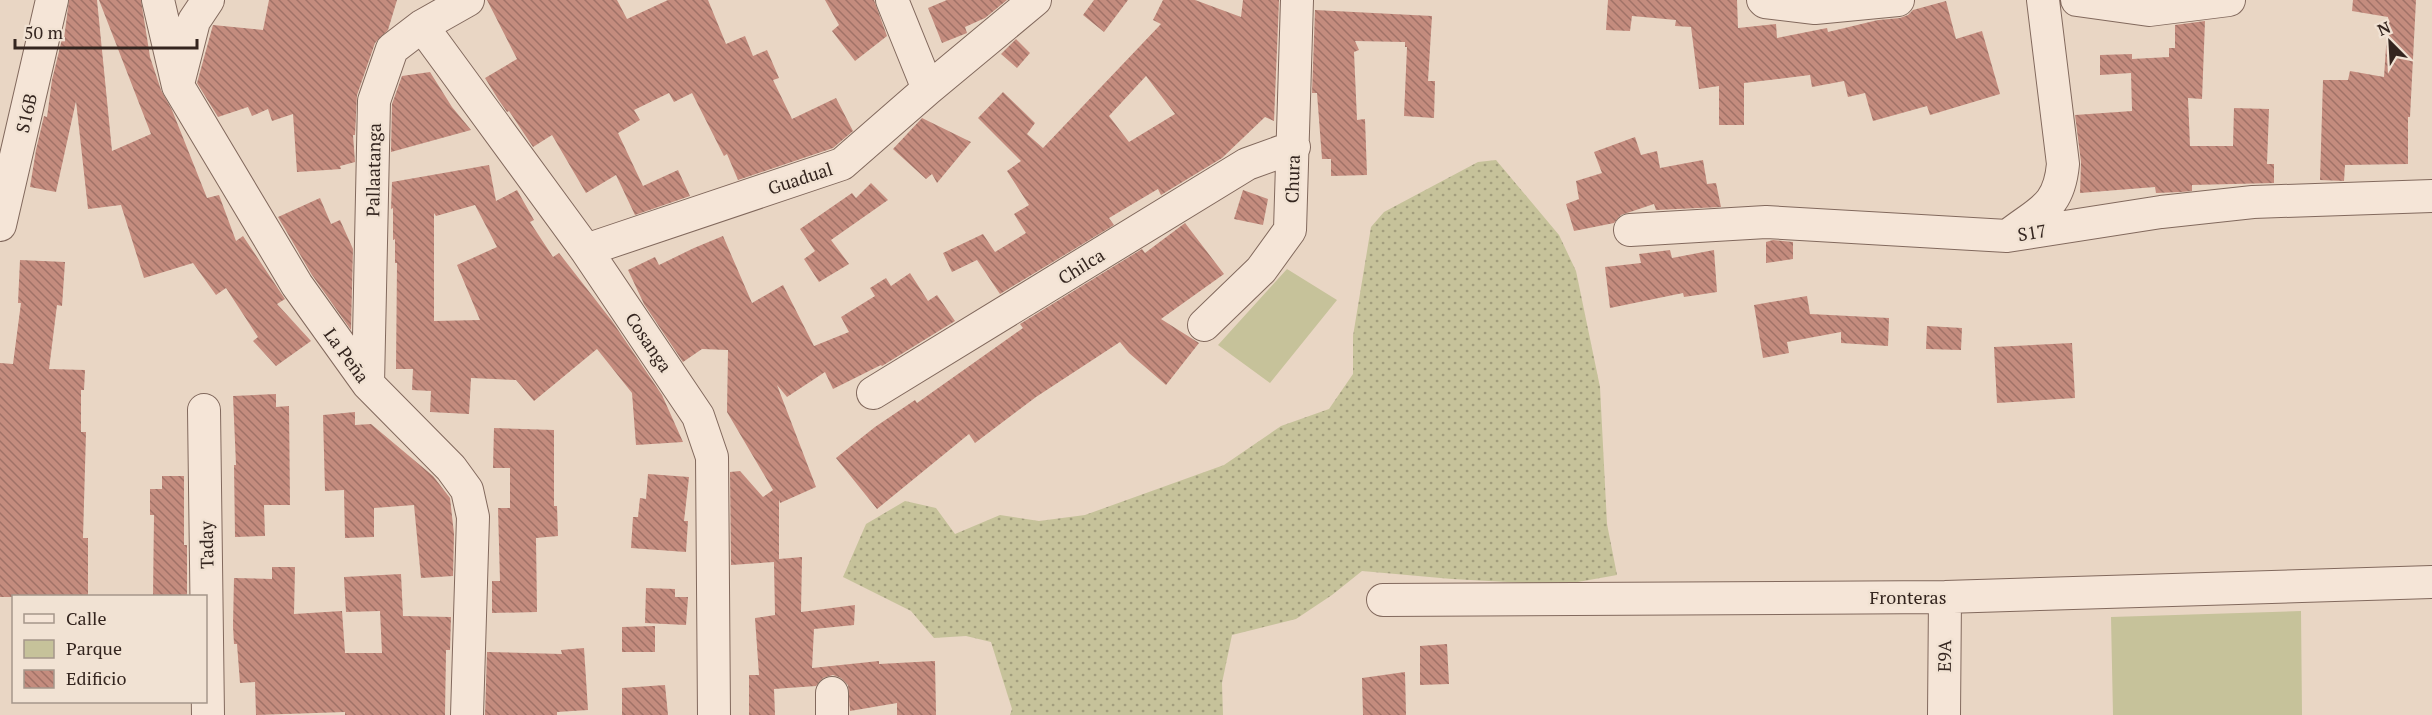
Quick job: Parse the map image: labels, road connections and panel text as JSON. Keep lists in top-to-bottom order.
{
  "streets": {
    "street": [
      "S16B",
      "Pallaatanga",
      "Guadual",
      "Chura",
      "S17",
      "Chilca",
      "Cosanga",
      "La Peña",
      "Taday",
      "Fronteras",
      "E9A"
    ]
  },
  "crossings": [
    ["Pallaatanga", "Cosanga"],
    ["Pallaatanga", "La Peña"],
    ["Guadual", "Cosanga"],
    ["Chura", "Chilca"],
    ["Fronteras", "E9A"]
  ],
  "legend": ["Calle", "Parque", "Edificio"],
  "scale_bar": "50 m",
  "north": "top left"
}
